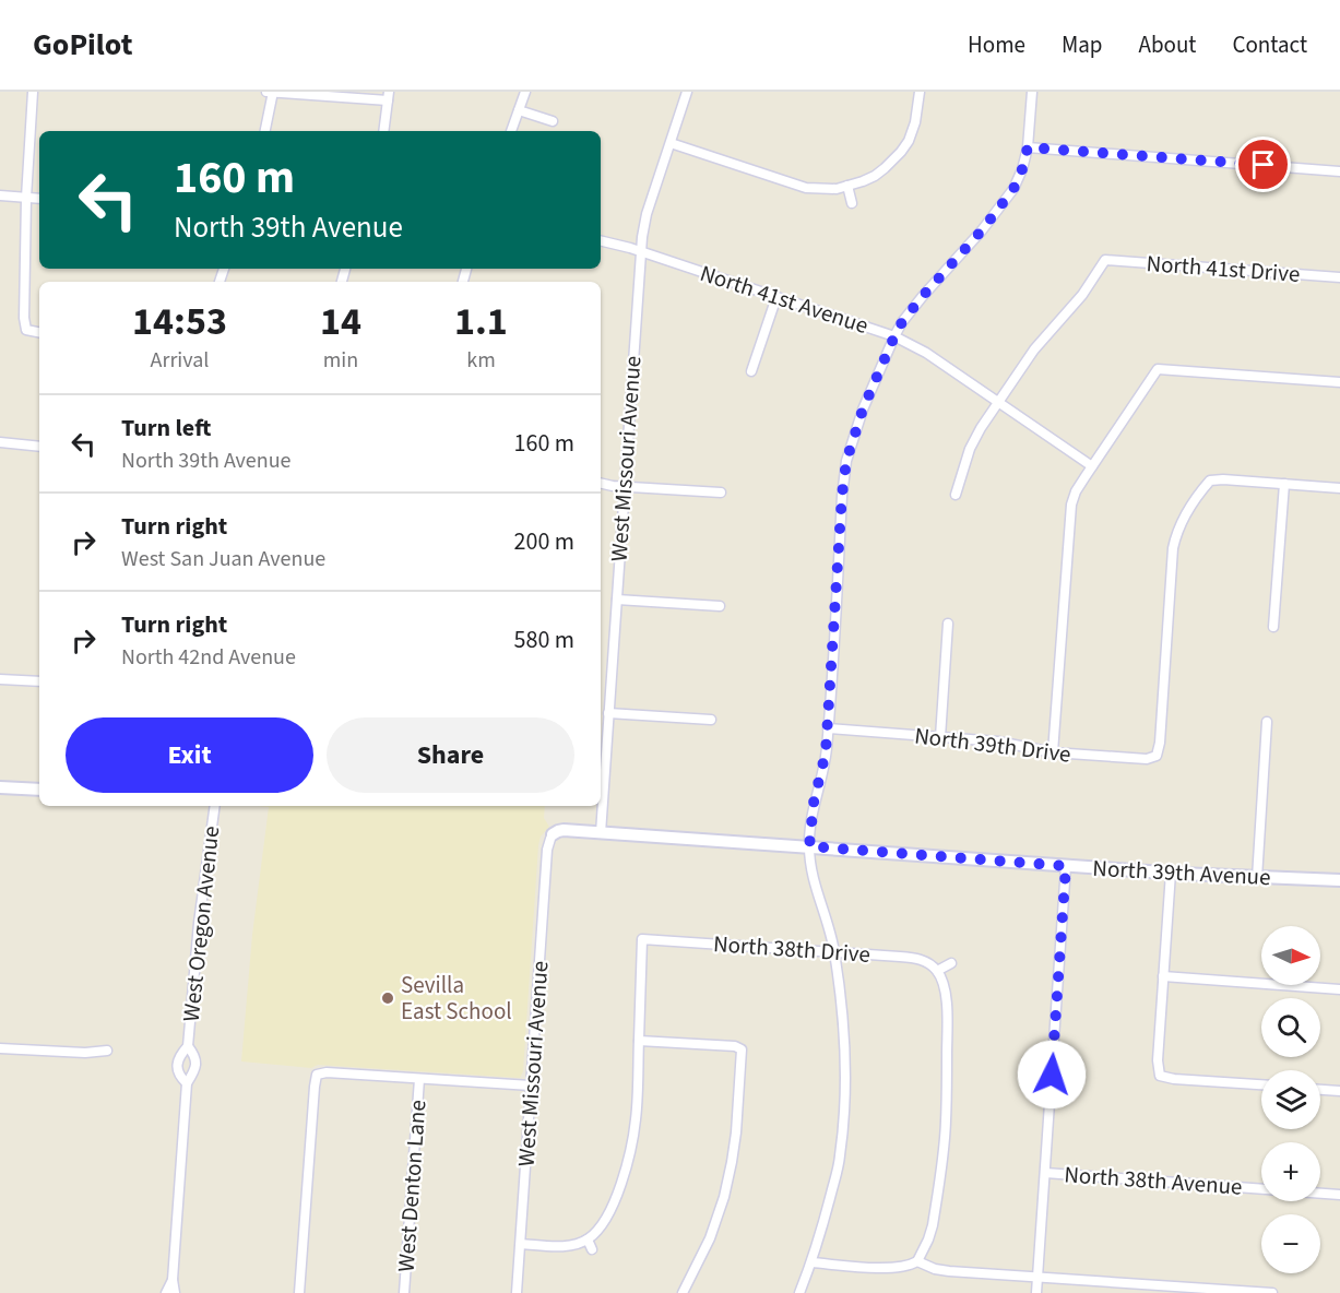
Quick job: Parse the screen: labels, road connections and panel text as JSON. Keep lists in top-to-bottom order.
{
  "streets": {
    "street": [
      "North 41st Drive",
      "North 41st Avenue",
      "West Missouri Avenue",
      "North 39th Drive",
      "North 39th Avenue",
      "West Oregon Avenue",
      "North 38th Drive",
      "North 38th Avenue",
      "West Denton Lane"
    ]
  },
  "crossings": [
    ["North 41st Drive", "North 41st Avenue"],
    ["North 41st Avenue", "West Missouri Avenue"],
    ["West Missouri Avenue", "North 39th Avenue"]
  ],
  "places": ["Sevilla East School"],
  "north": "right",
  "page": {
    "header": "GoPilot",
    "nav": [
      "Home",
      "Map",
      "About",
      "Contact"
    ],
    "turn": ["160 m", "North 39th Avenue"],
    "eta": [
      "14:53",
      "Arrival",
      "14",
      "min",
      "1.1",
      "km"
    ],
    "list": [
      {
        "name": "Turn left",
        "note": "North 39th Avenue",
        "value": "160 m"
      },
      {
        "name": "Turn right",
        "note": "West San Juan Avenue",
        "value": "200 m"
      },
      {
        "name": "Turn right",
        "note": "North 42nd Avenue",
        "value": "580 m"
      }
    ],
    "buttons": ["Exit", "Share"],
    "map_buttons": ["+", "−"]
  }
}
